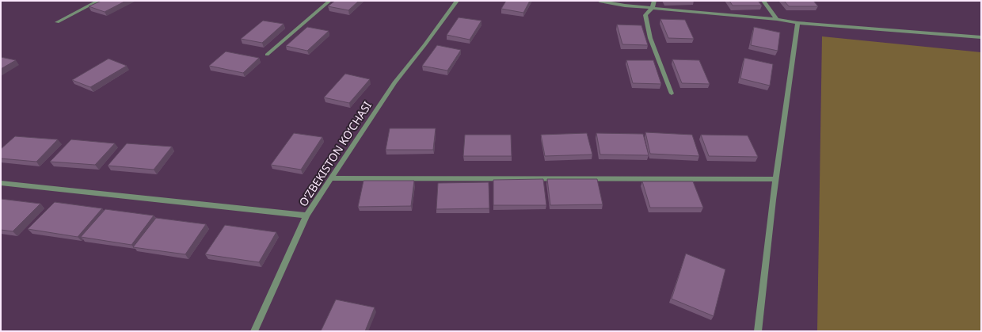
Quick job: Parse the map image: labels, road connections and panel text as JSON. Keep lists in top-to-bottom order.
{
  "streets": {
    "street": ["O‘ZBEKISTON KO‘CHASI"]
  }
}
